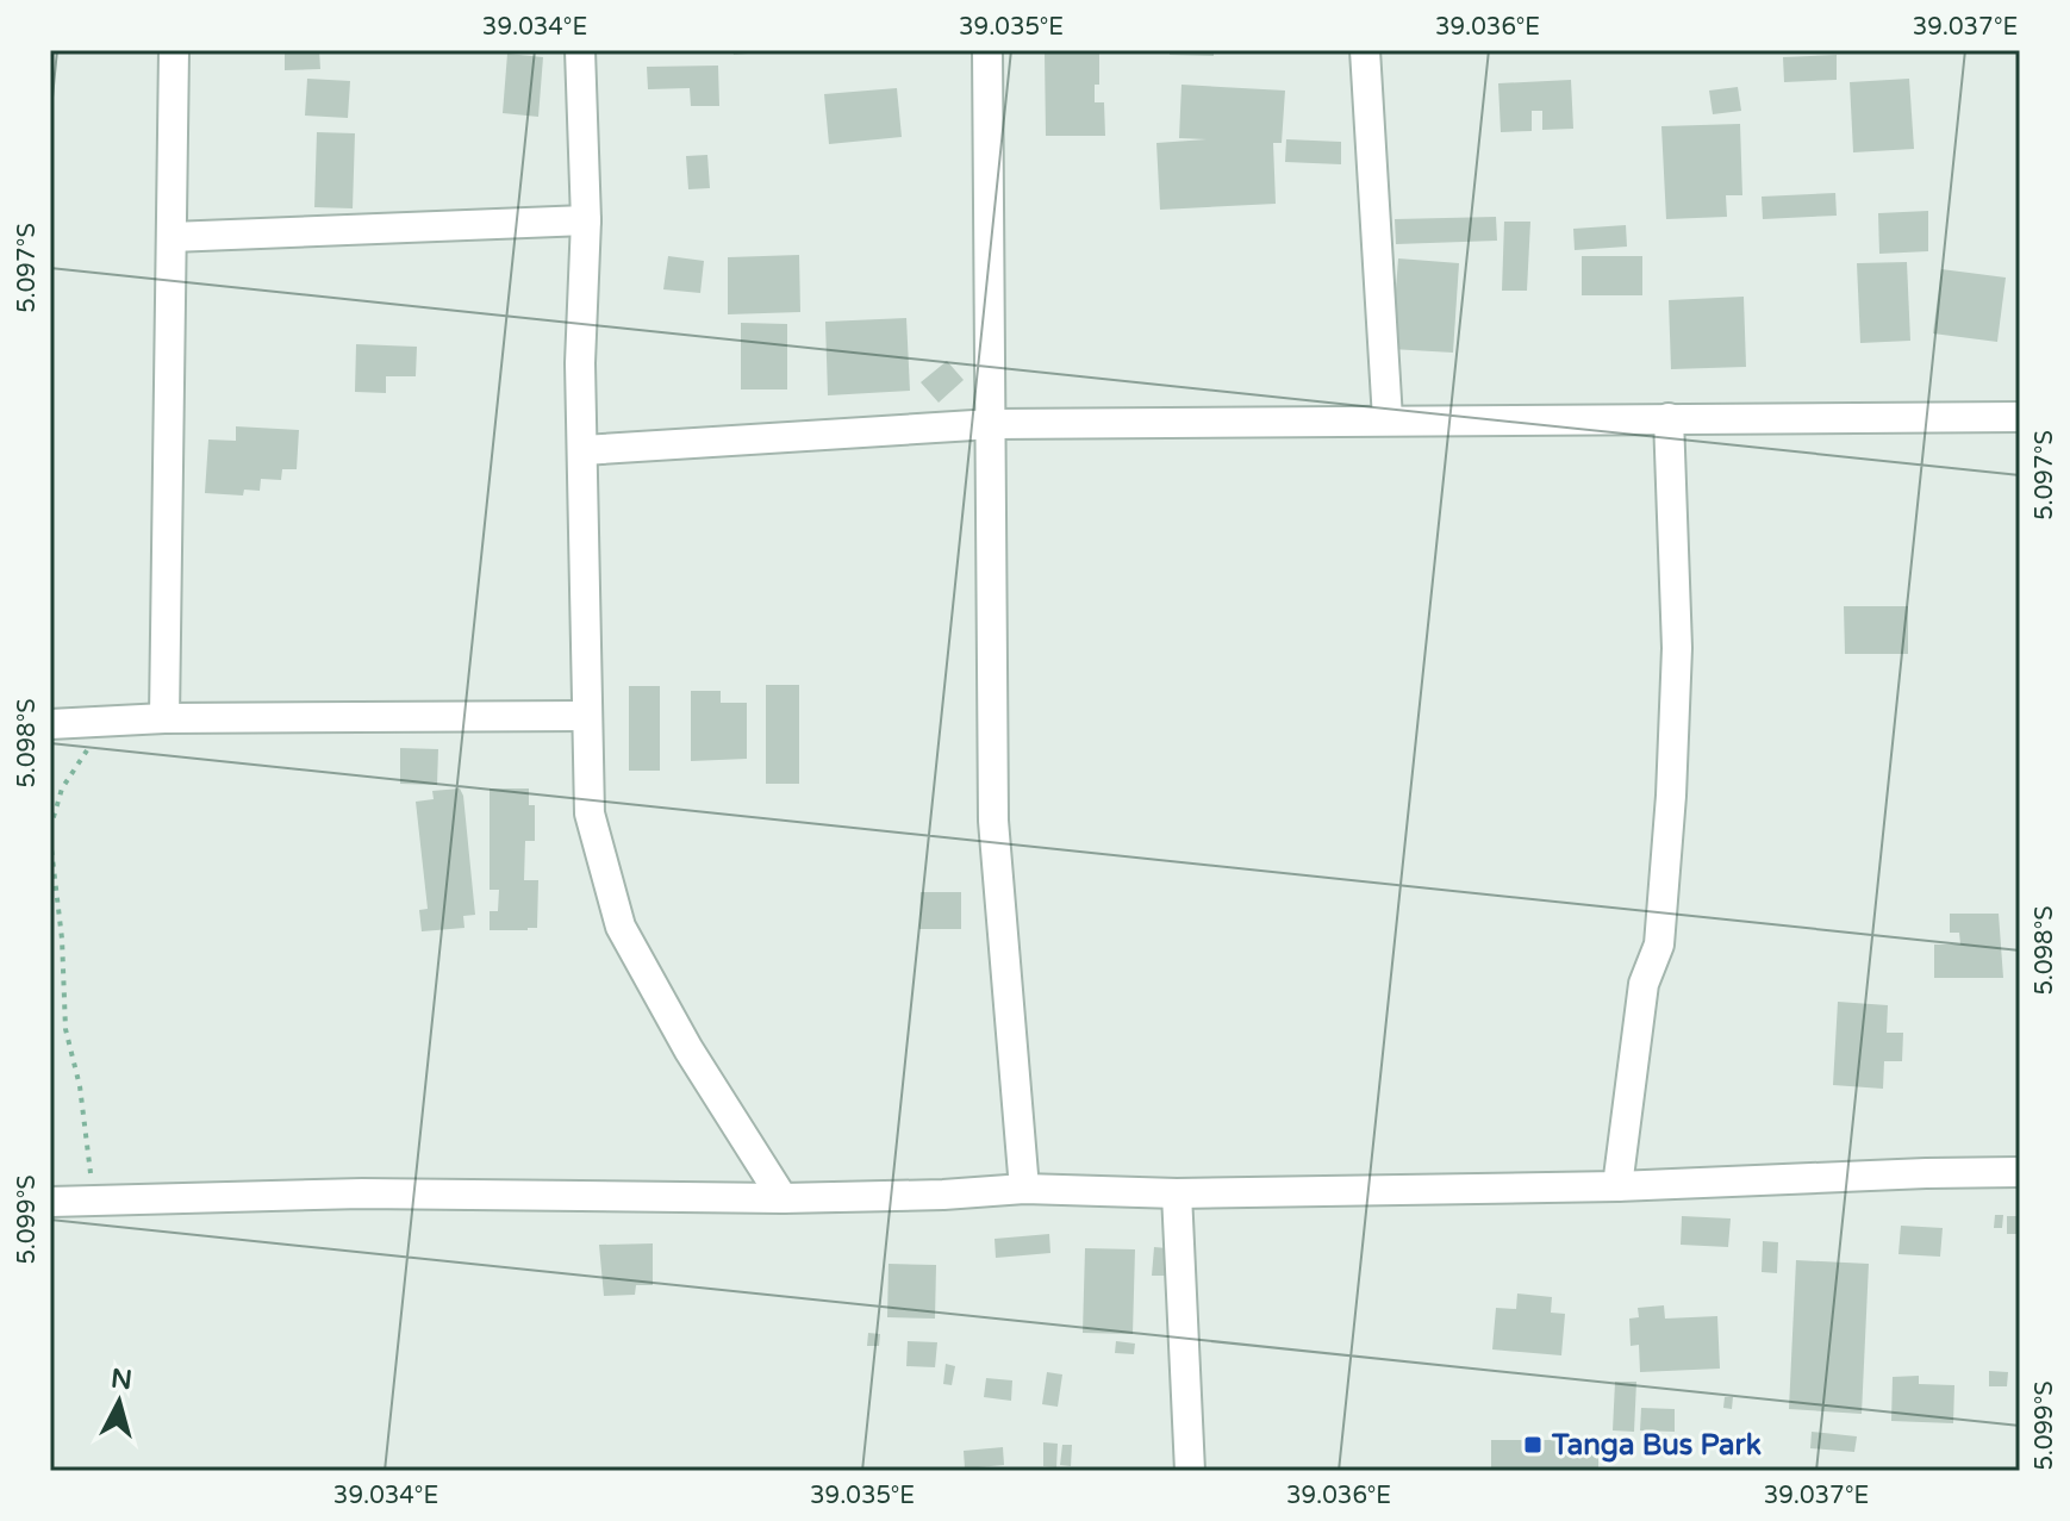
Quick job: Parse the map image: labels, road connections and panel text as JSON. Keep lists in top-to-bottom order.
{
  "places": {
    "transit": ["Tanga Bus Park"]
  },
  "north": "top",
  "coordinates": [
    "39.034°E",
    "39.035°E",
    "39.036°E",
    "39.037°E",
    "5.097°S",
    "5.098°S",
    "5.099°S"
  ]
}
